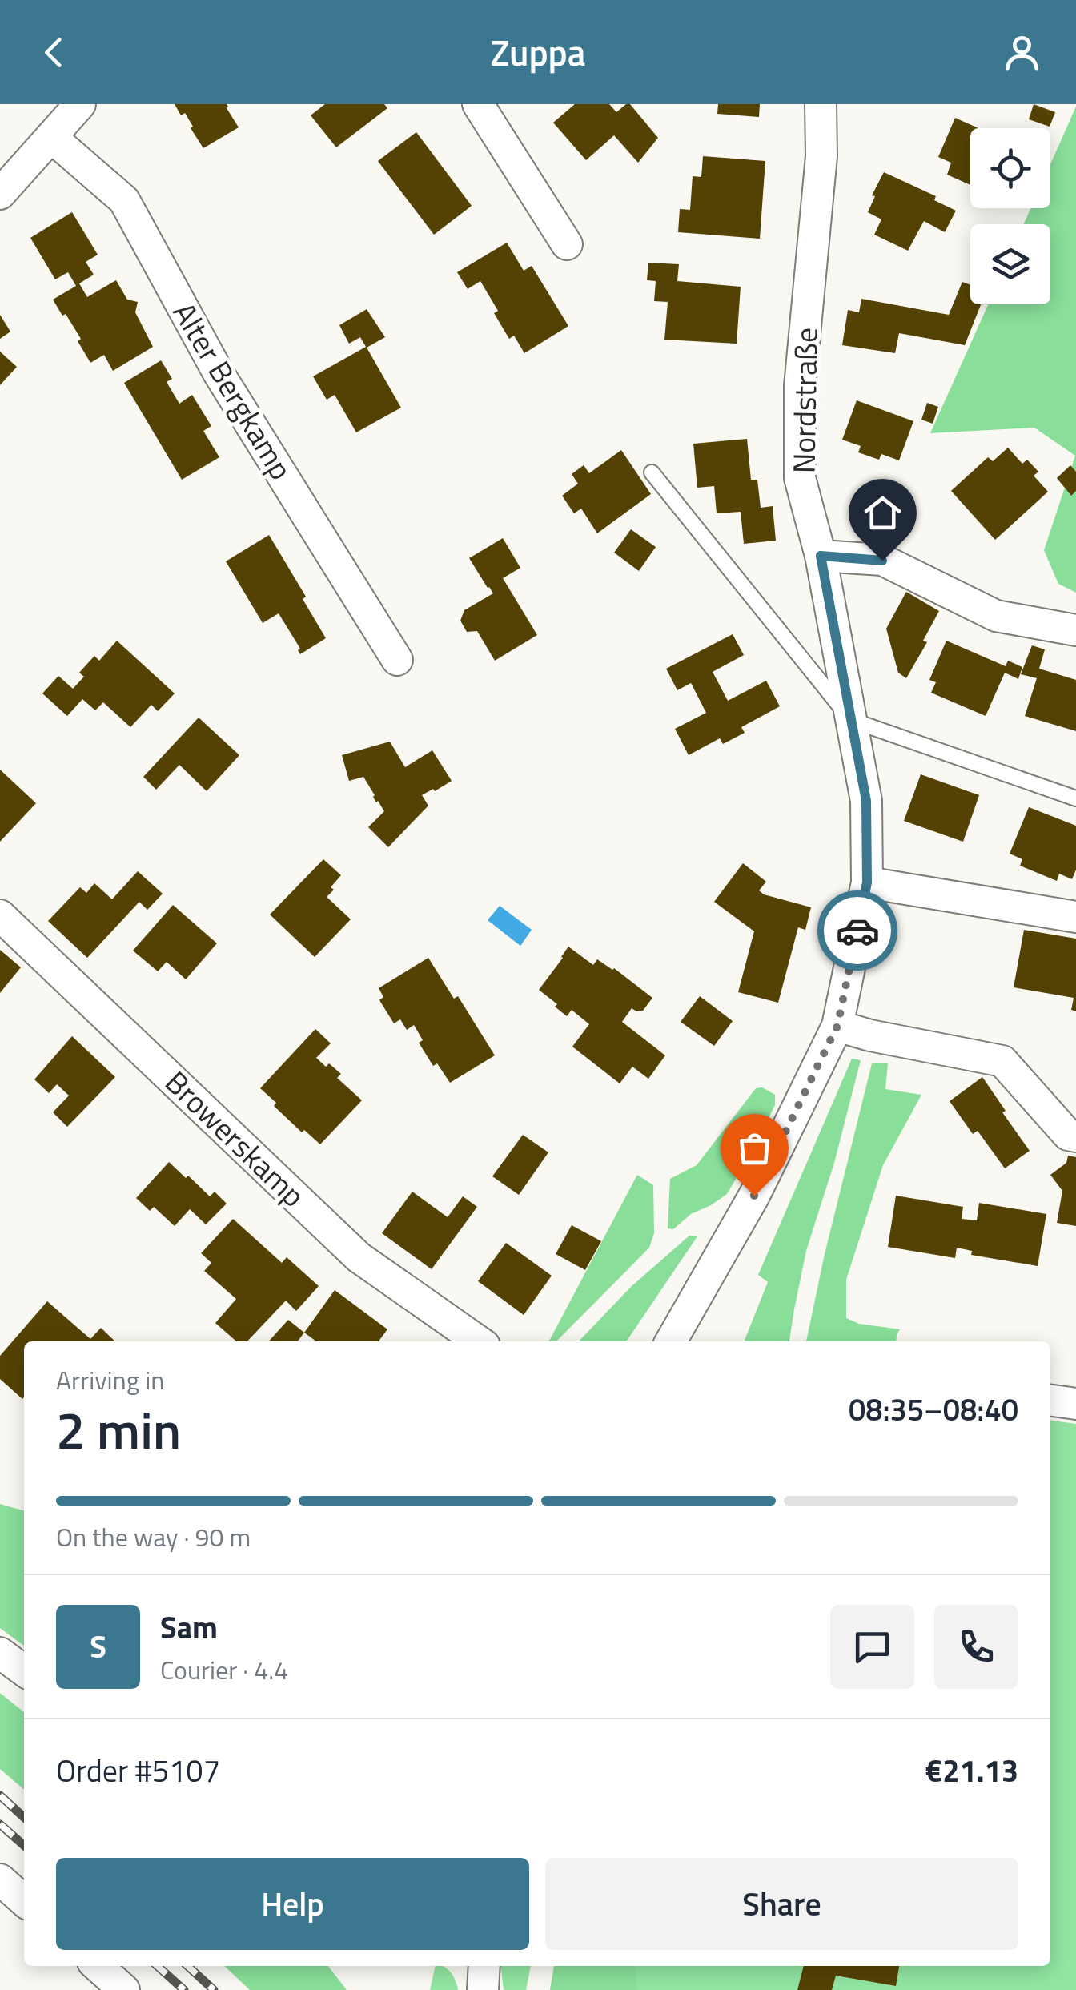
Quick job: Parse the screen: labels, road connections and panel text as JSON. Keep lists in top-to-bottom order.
{
  "streets": {
    "street": ["Alter Bergkamp", "Nordstraße", "Browerskamp"]
  },
  "page": {
    "header": "Zuppa",
    "heading": ["2 min", "Arriving in", "08:35–08:40"],
    "panel": [
      "Sam",
      "Courier · 4.4",
      "Order #5107",
      "€21.13"
    ],
    "bar": "On the way · 90 m",
    "round": "S",
    "buttons": ["Help", "Share"]
  }
}
